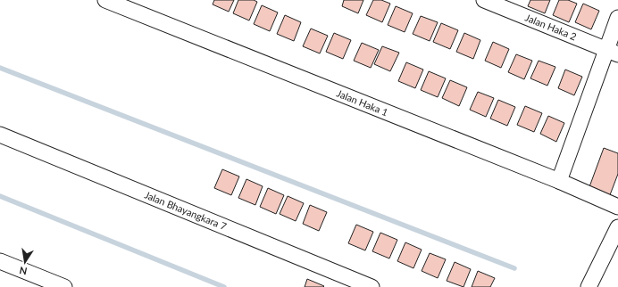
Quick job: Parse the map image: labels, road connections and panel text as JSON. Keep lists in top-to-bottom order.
{
  "streets": {
    "street": ["Jalan Haka 2", "Jalan Haka 1", "Jalan Bhayangkara 7"]
  },
  "north": "bottom"
}
